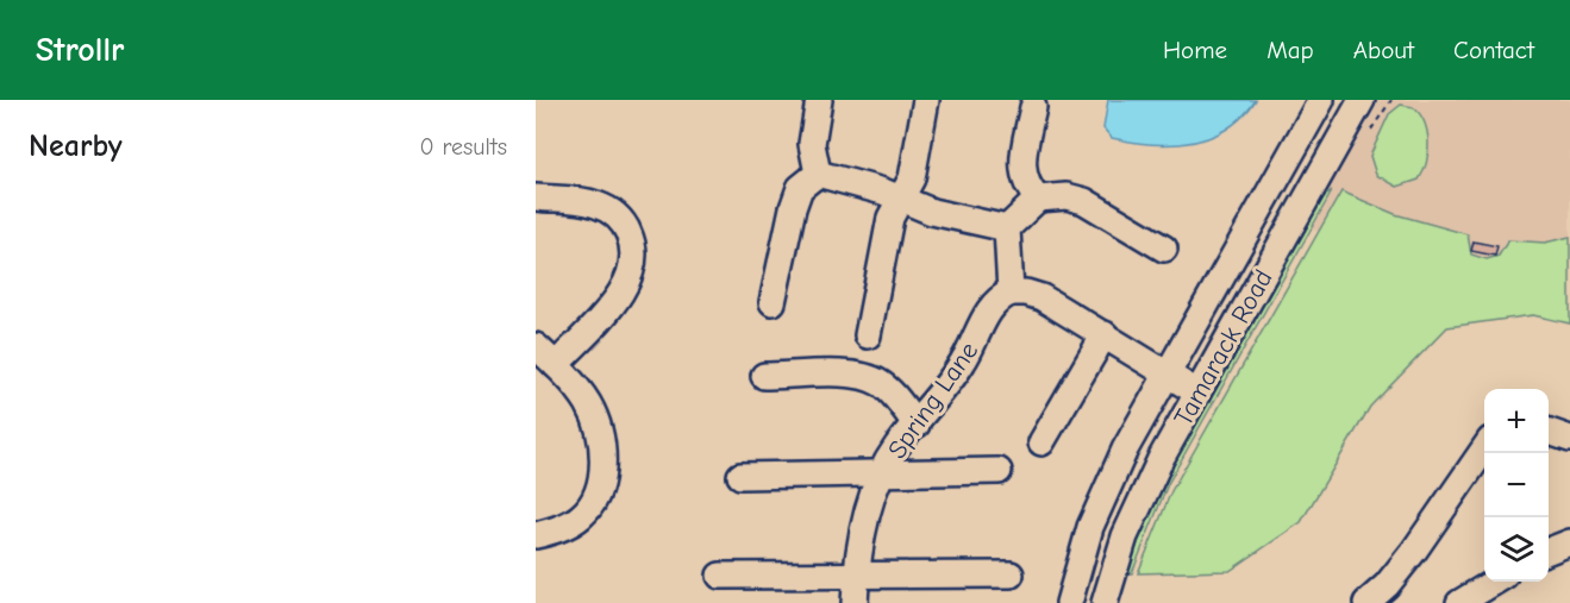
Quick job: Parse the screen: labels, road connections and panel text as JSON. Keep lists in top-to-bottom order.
{
  "streets": {
    "street": ["Tamarack Road", "Spring Lane"]
  },
  "page": {
    "header": "Strollr",
    "nav": [
      "Home",
      "Map",
      "About",
      "Contact"
    ],
    "heading": ["Nearby", "0 results"],
    "map_buttons": ["+", "−"]
  }
}
